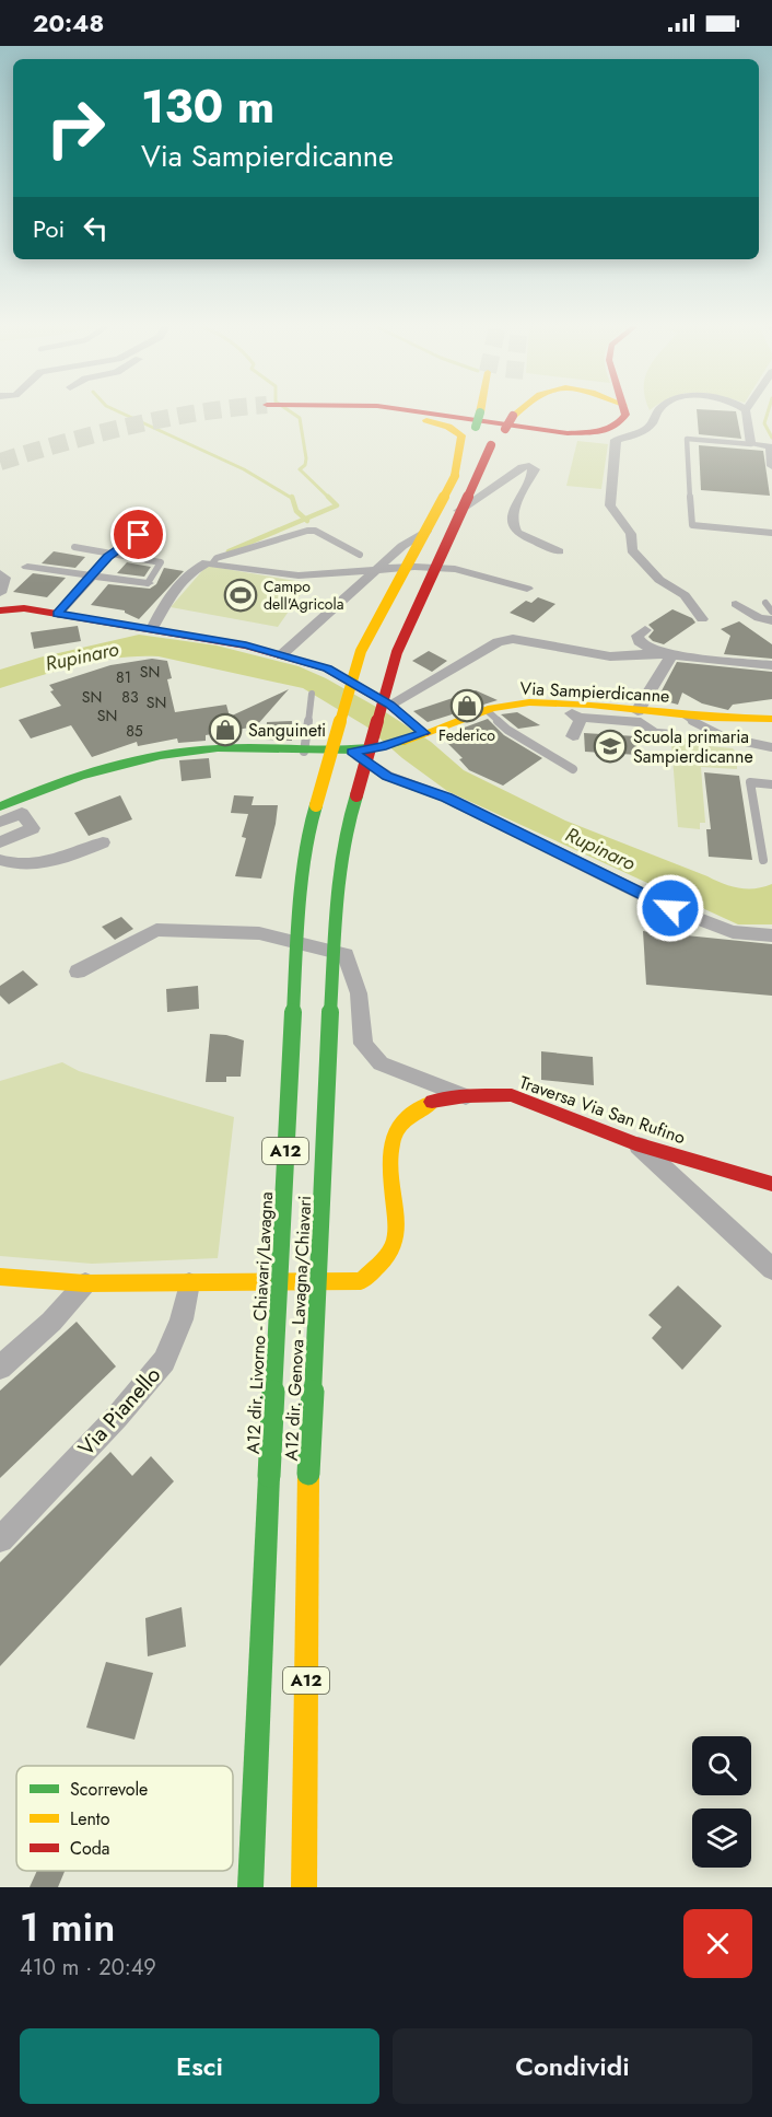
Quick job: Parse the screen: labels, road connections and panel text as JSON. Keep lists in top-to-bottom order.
{
  "streets": {
    "main road": [
      "Via Sampierdicanne",
      "Traversa Via San Rufino",
      "A12",
      "A12 dir. Livorno - Chiavari/Lavagna",
      "A12 dir. Genova - Lavagna/Chiavari"
    ],
    "street": ["Via Pianello"]
  },
  "crossings": [
    ["Traversa Via San Rufino", "Via Pianello"],
    ["A12", "A12 dir. Livorno - Chiavari/Lavagna"]
  ],
  "water": ["Rupinaro"],
  "places": {
    "sports": ["Campo dell'Agricola"],
    "shop": ["Federico", "Sanguineti"],
    "school or university": ["Scuola primaria Sampierdicanne"]
  },
  "house_numbers": [
    "SN",
    "81",
    "SN",
    "83",
    "SN",
    "SN",
    "85"
  ],
  "legend": ["Scorrevole", "Lento", "Coda"],
  "page": {
    "status": "20:48",
    "turn": ["130 m", "Via Sampierdicanne"],
    "then": "Poi",
    "heading": ["1 min", "410 m · 20:49"],
    "buttons": ["Esci", "Condividi"]
  }
}
